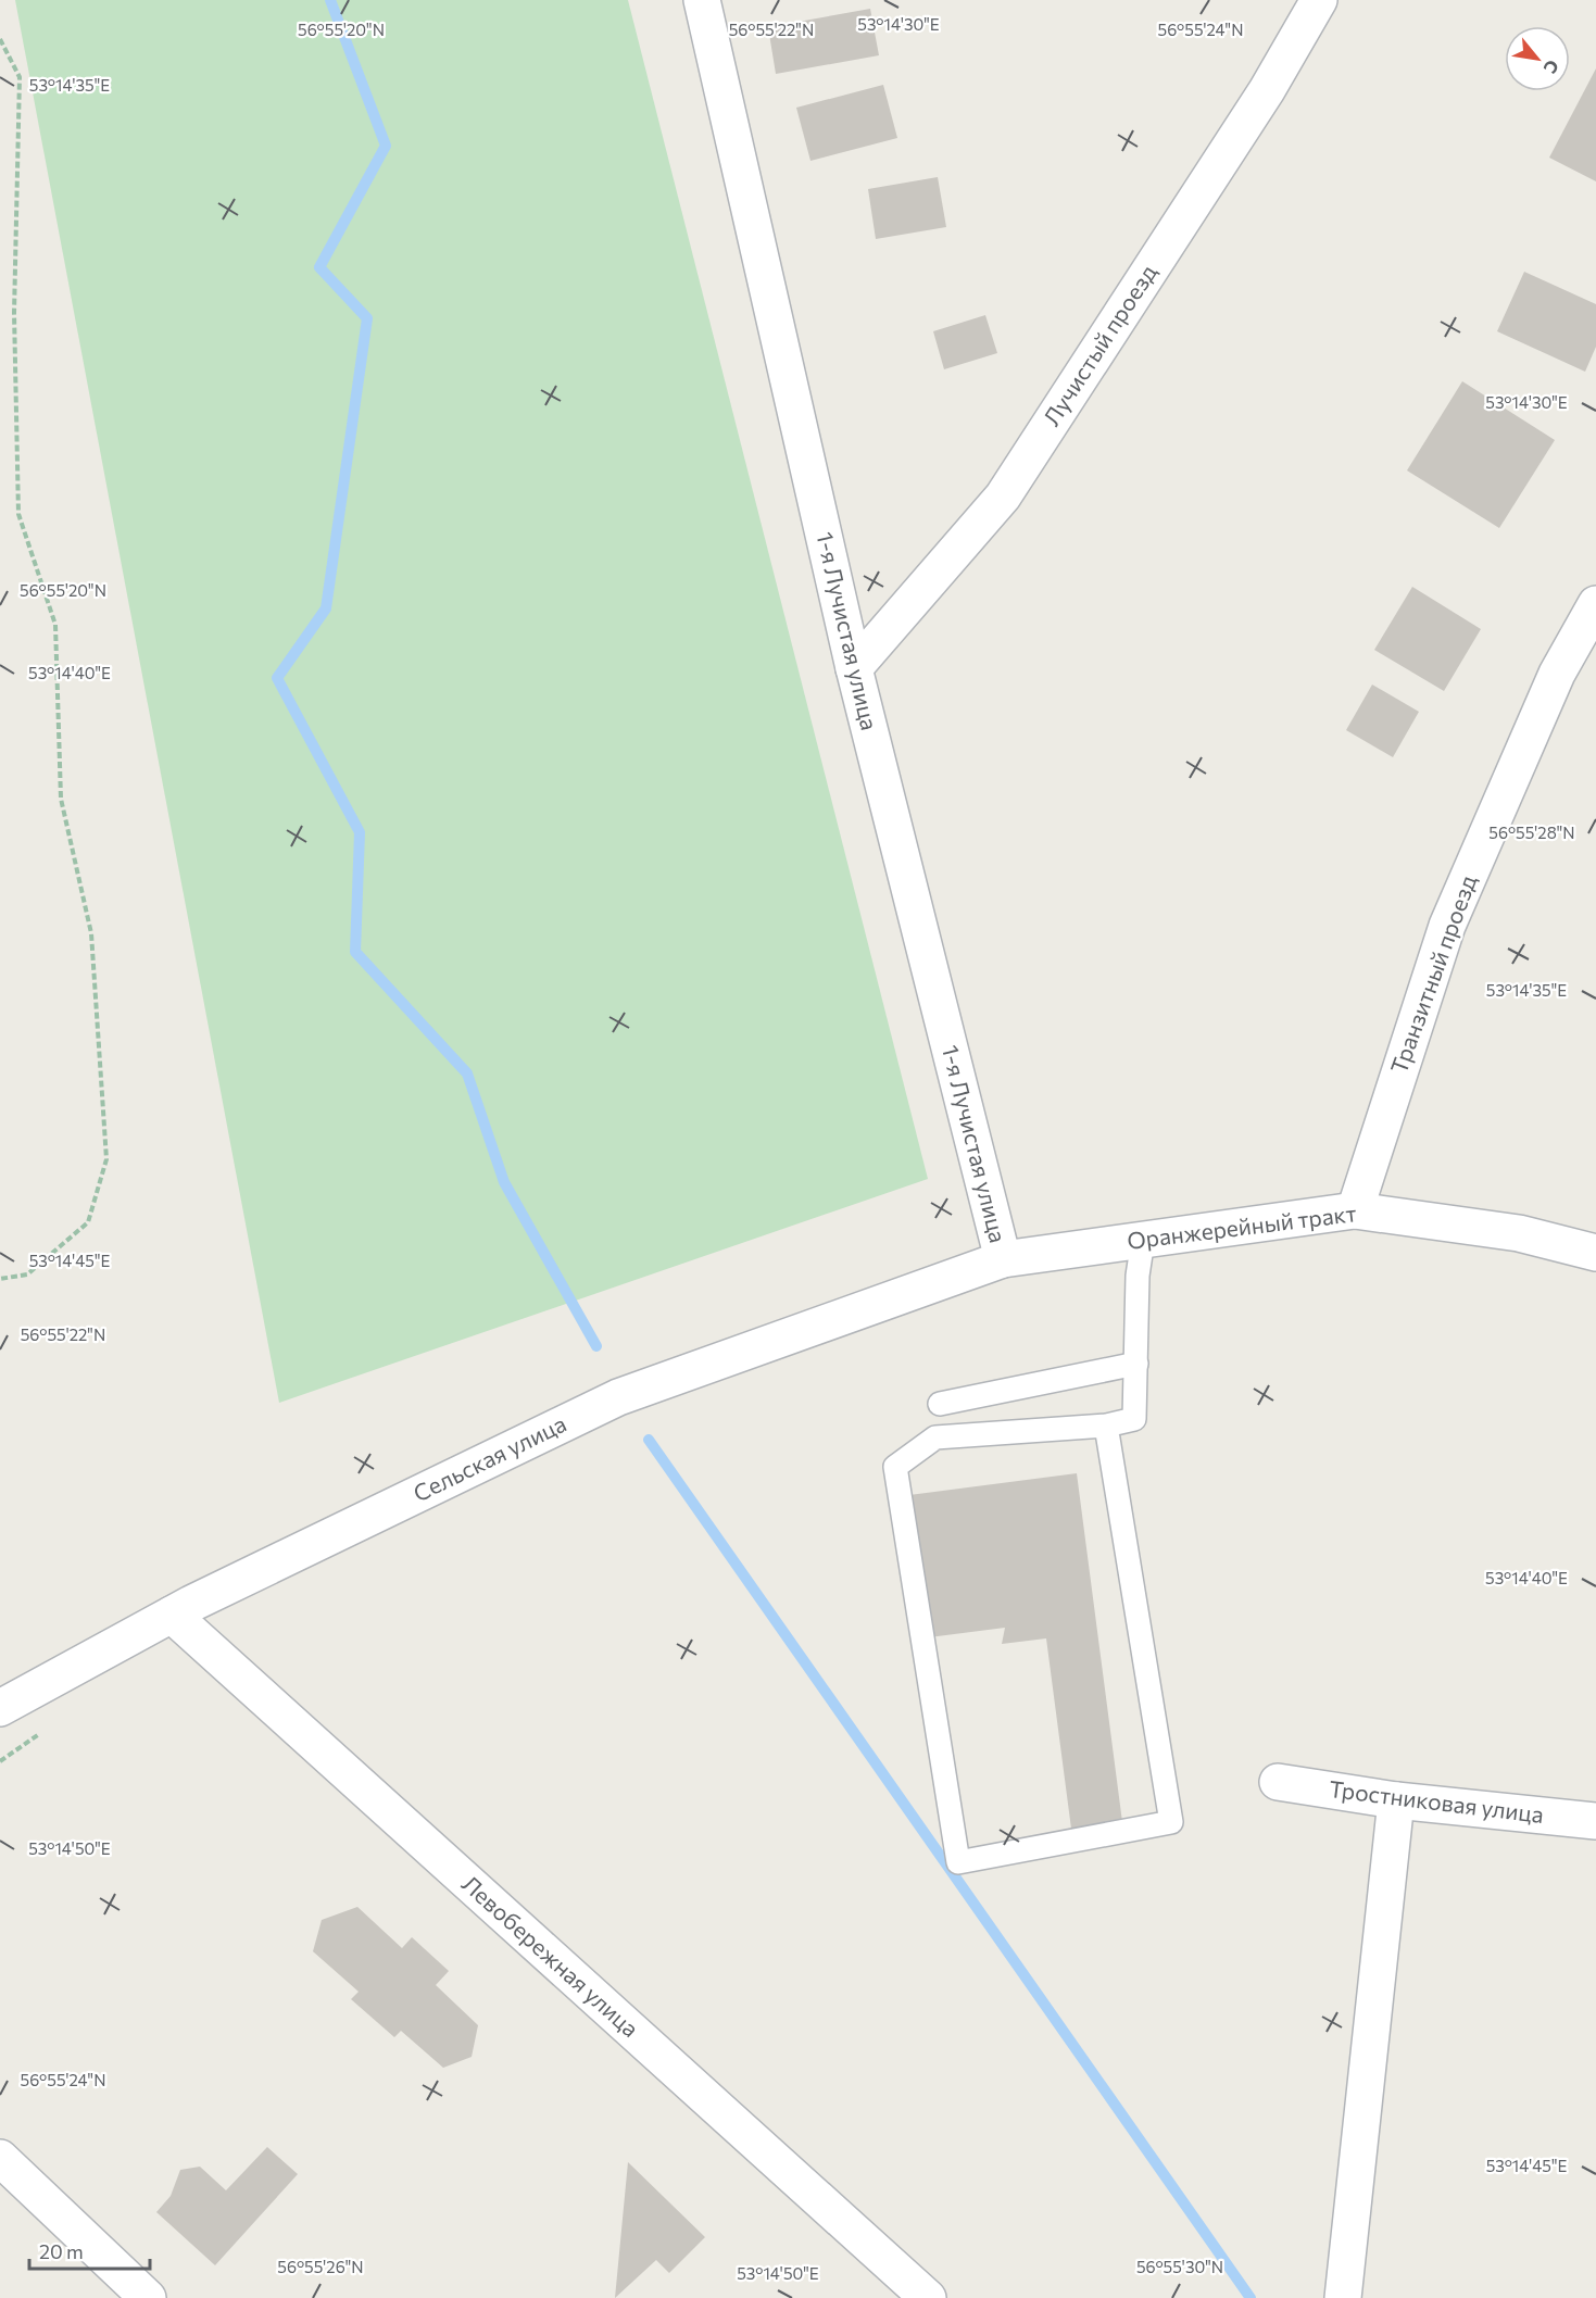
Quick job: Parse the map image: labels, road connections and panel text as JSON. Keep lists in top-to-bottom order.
{
  "streets": {
    "street": [
      "Лучистый проезд",
      "1-я Лучистая улица",
      "Транзитный проезд",
      "Оранжерейный тракт",
      "Сельская улица",
      "Тростниковая улица",
      "Левобережная улица"
    ]
  },
  "crossings": [
    ["Лучистый проезд", "1-я Лучистая улица"],
    ["1-я Лучистая улица", "Оранжерейный тракт"],
    ["1-я Лучистая улица", "Сельская улица"],
    ["Транзитный проезд", "Оранжерейный тракт"],
    ["Оранжерейный тракт", "Сельская улица"],
    ["Сельская улица", "Левобережная улица"]
  ],
  "scale_bar": "20 m",
  "north": "bottom right",
  "coordinates": [
    "53°14'30\"E",
    "56°55'20\"N",
    "56°55'22\"N",
    "56°55'24\"N",
    "53°14'35\"E",
    "53°14'40\"E",
    "56°55'28\"N",
    "53°14'45\"E",
    "53°14'50\"E",
    "56°55'26\"N",
    "56°55'30\"N"
  ]
}
